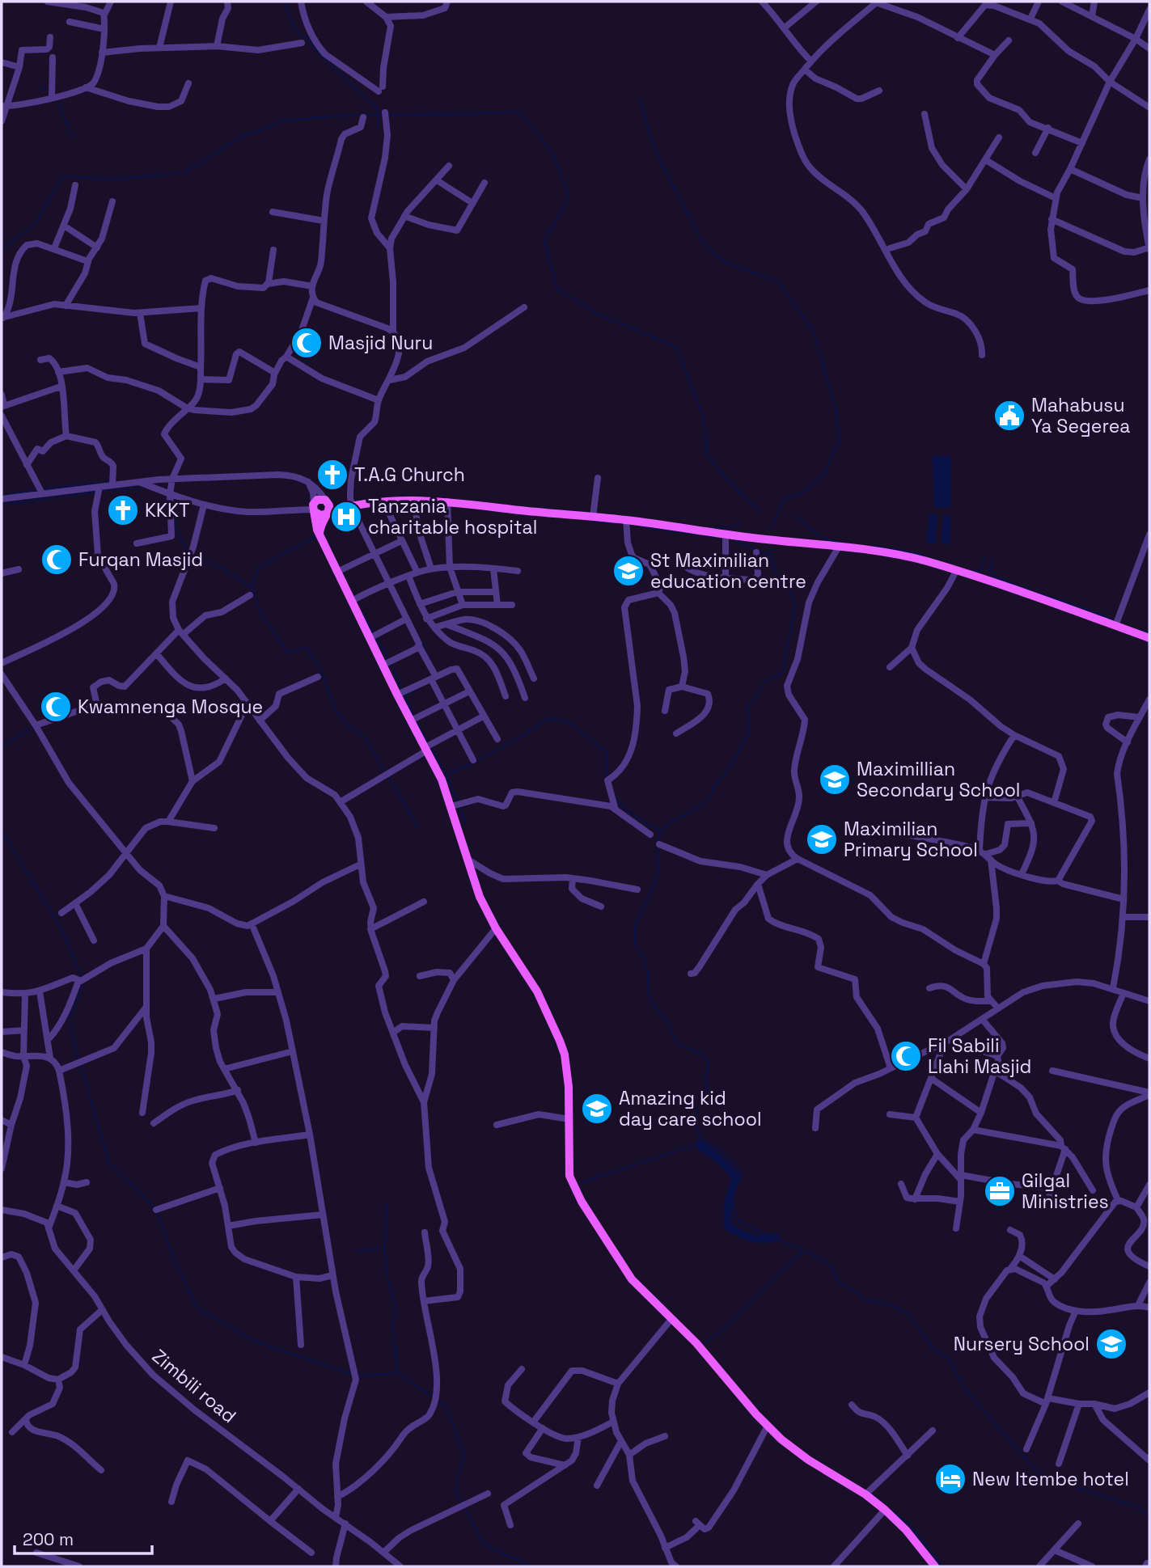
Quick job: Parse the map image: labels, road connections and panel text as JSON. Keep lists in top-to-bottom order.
{
  "streets": {
    "street": ["Zimbili road"]
  },
  "places": {
    "mosque": [
      "Masjid Nuru",
      "Furqan Masjid",
      "Kwamnenga Mosque",
      "Fil Sabili Llahi Masjid"
    ],
    "public building": ["Mahabusu Ya Segerea"],
    "church": ["T.A.G Church", "KKKT"],
    "hospital": ["Tanzania charitable hospital"],
    "school or university": [
      "St Maximilian education centre",
      "Maximillian Secondary School",
      "Maximilian Primary School",
      "Amazing kid day care school",
      "Nursery School"
    ],
    "office": ["Gilgal Ministries"],
    "hotel": ["New Itembe hotel"]
  },
  "scale_bar": "200 m"
}
